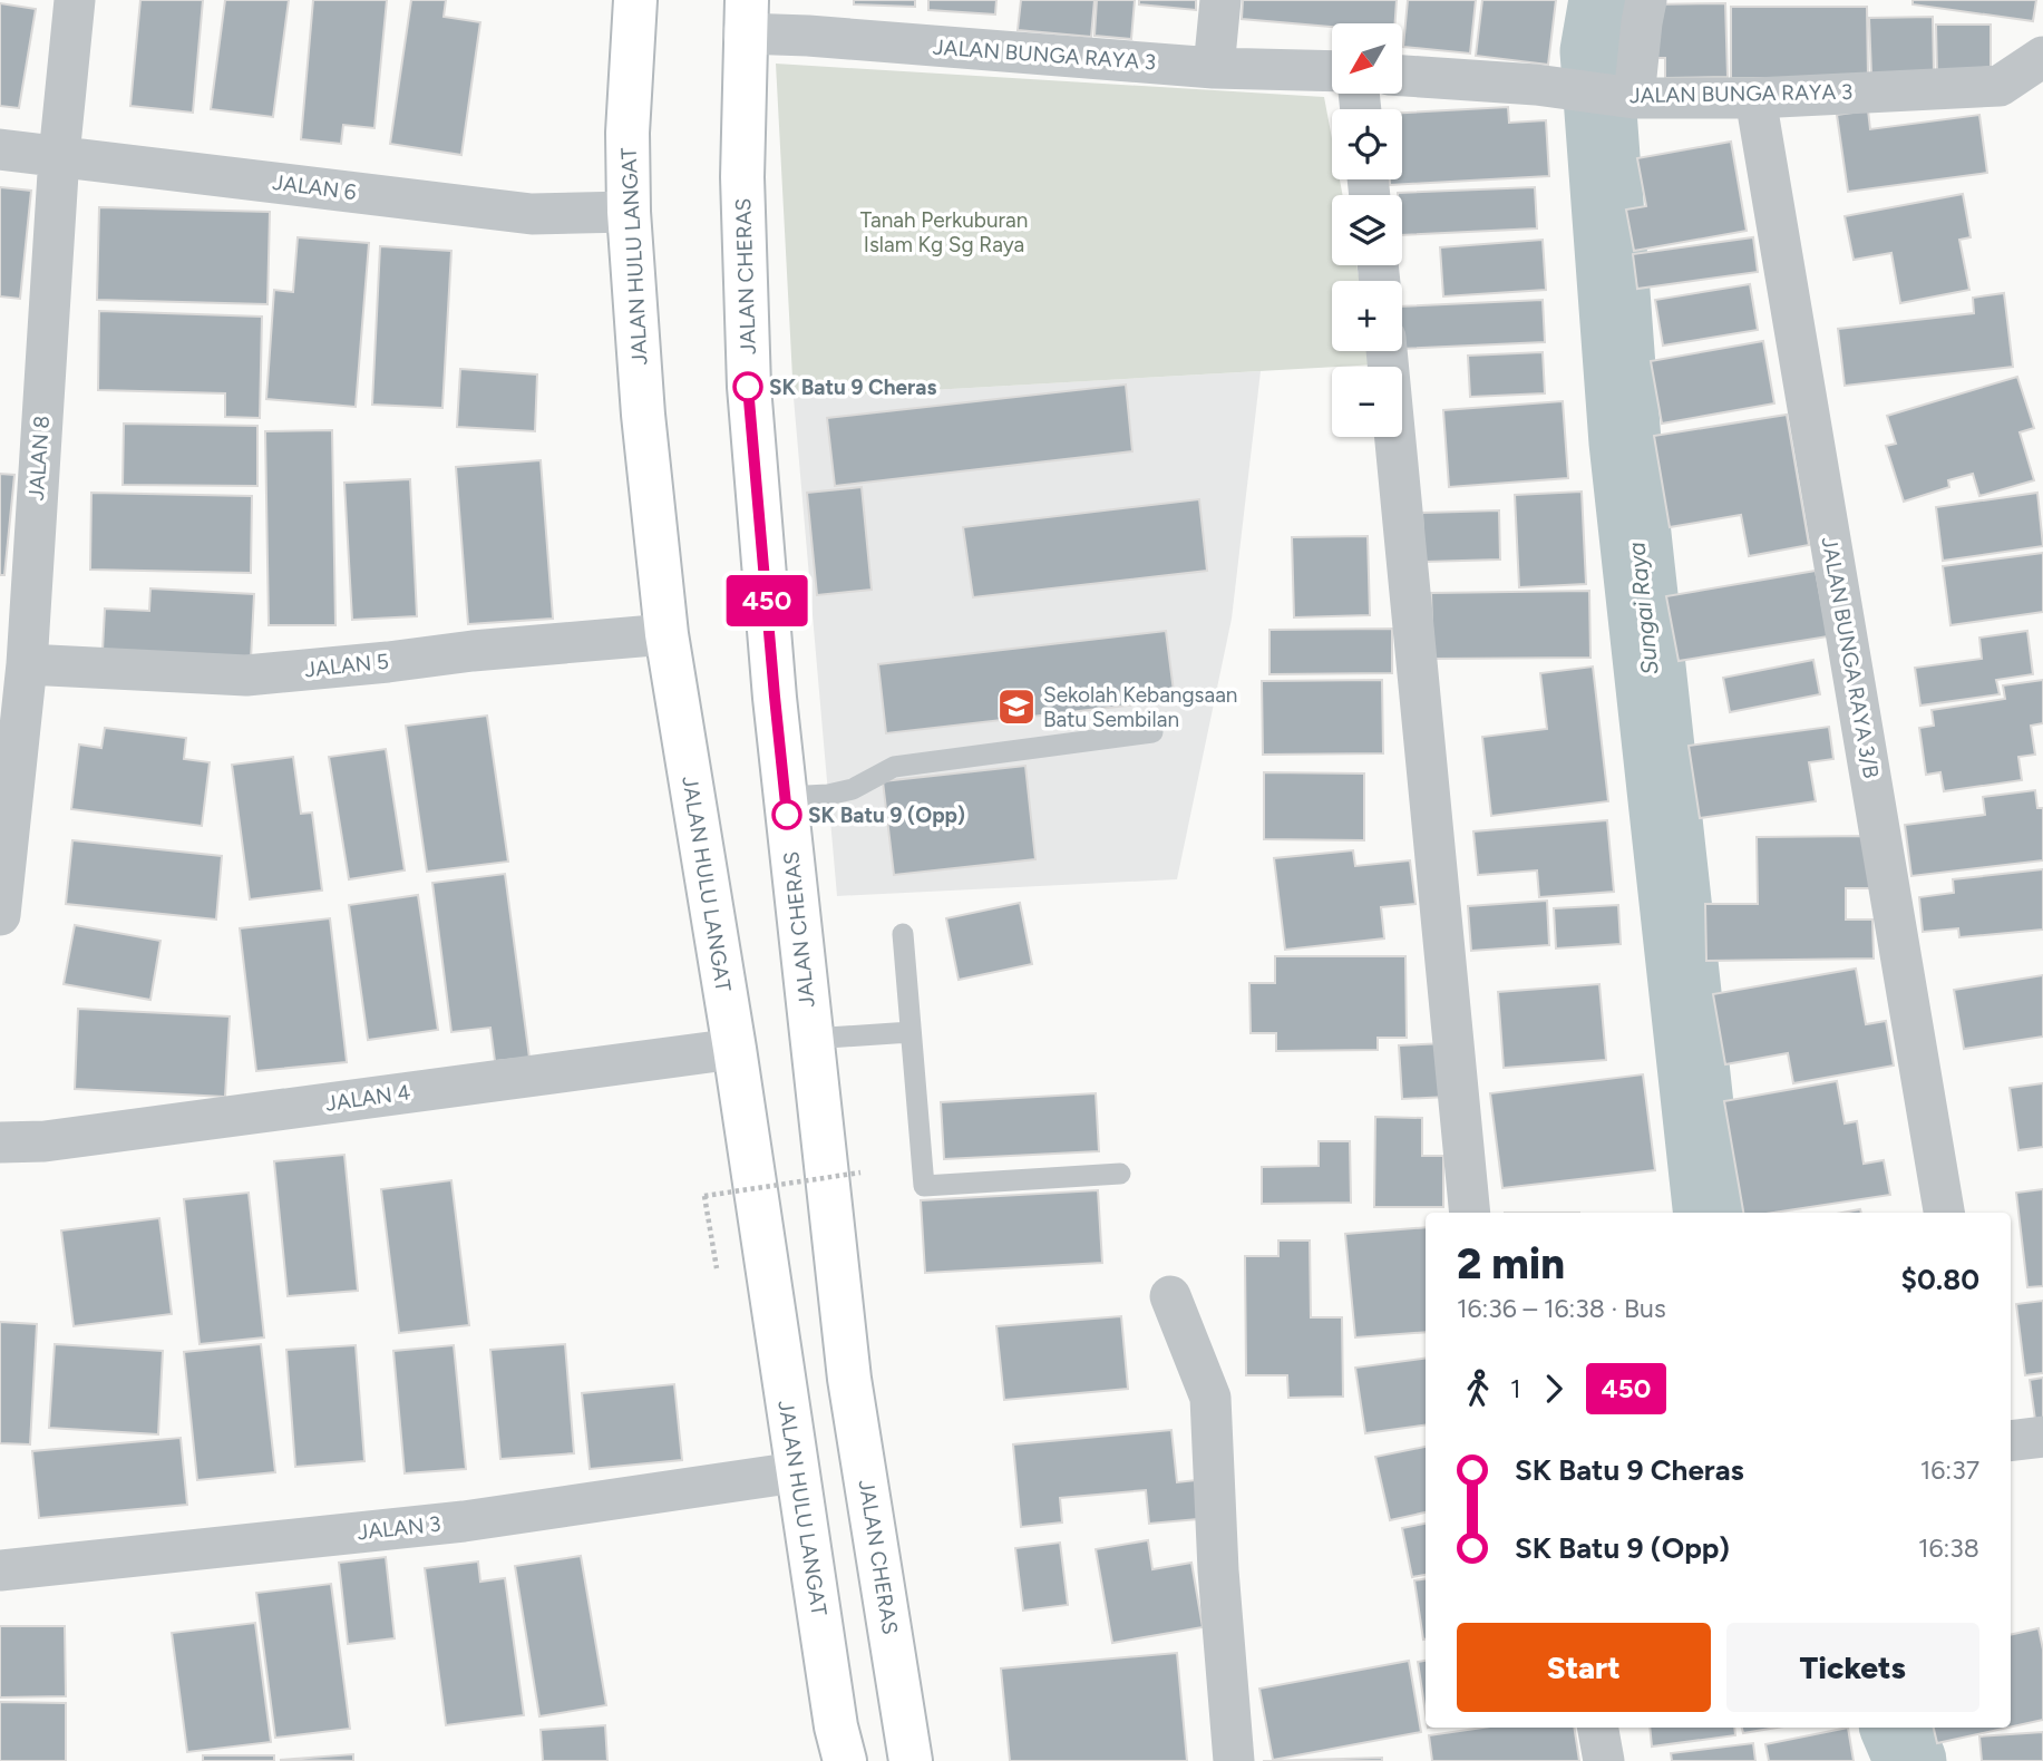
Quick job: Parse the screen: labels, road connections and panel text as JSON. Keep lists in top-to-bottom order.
{
  "streets": {
    "main road": ["JALAN HULU LANGAT", "JALAN CHERAS"],
    "street": [
      "JALAN BUNGA RAYA 3",
      "JALAN 6",
      "JALAN 8",
      "JALAN BUNGA RAYA 3/B",
      "JALAN 5",
      "JALAN 4",
      "JALAN 3"
    ]
  },
  "crossings": [
    ["JALAN BUNGA RAYA 3", "JALAN CHERAS"],
    ["JALAN BUNGA RAYA 3", "JALAN BUNGA RAYA 3/B"],
    ["JALAN 6", "JALAN HULU LANGAT"],
    ["JALAN 6", "JALAN 8"],
    ["JALAN HULU LANGAT", "JALAN 5"],
    ["JALAN HULU LANGAT", "JALAN 4"],
    ["JALAN HULU LANGAT", "JALAN 3"],
    ["JALAN 8", "JALAN 5"]
  ],
  "water": ["Sungai Raya"],
  "parks": ["Tanah Perkuburan Islam Kg Sg Raya"],
  "places": {
    "other": ["SK Batu 9 Cheras", "SK Batu 9 (Opp)"],
    "school or university": ["Sekolah Kebangsaan Batu Sembilan"]
  },
  "lines": ["bus line 450"],
  "north": "bottom left",
  "page": {
    "on_map": "450",
    "map_buttons": ["+", "−"],
    "heading": ["2 min", "16:36 – 16:38 · Bus", "$0.80"],
    "legs": ["1", "450"],
    "list": [
      {
        "name": "SK Batu 9 Cheras",
        "value": "16:37"
      },
      {
        "name": "SK Batu 9 (Opp)",
        "value": "16:38"
      }
    ],
    "buttons": ["Start", "Tickets"]
  }
}
